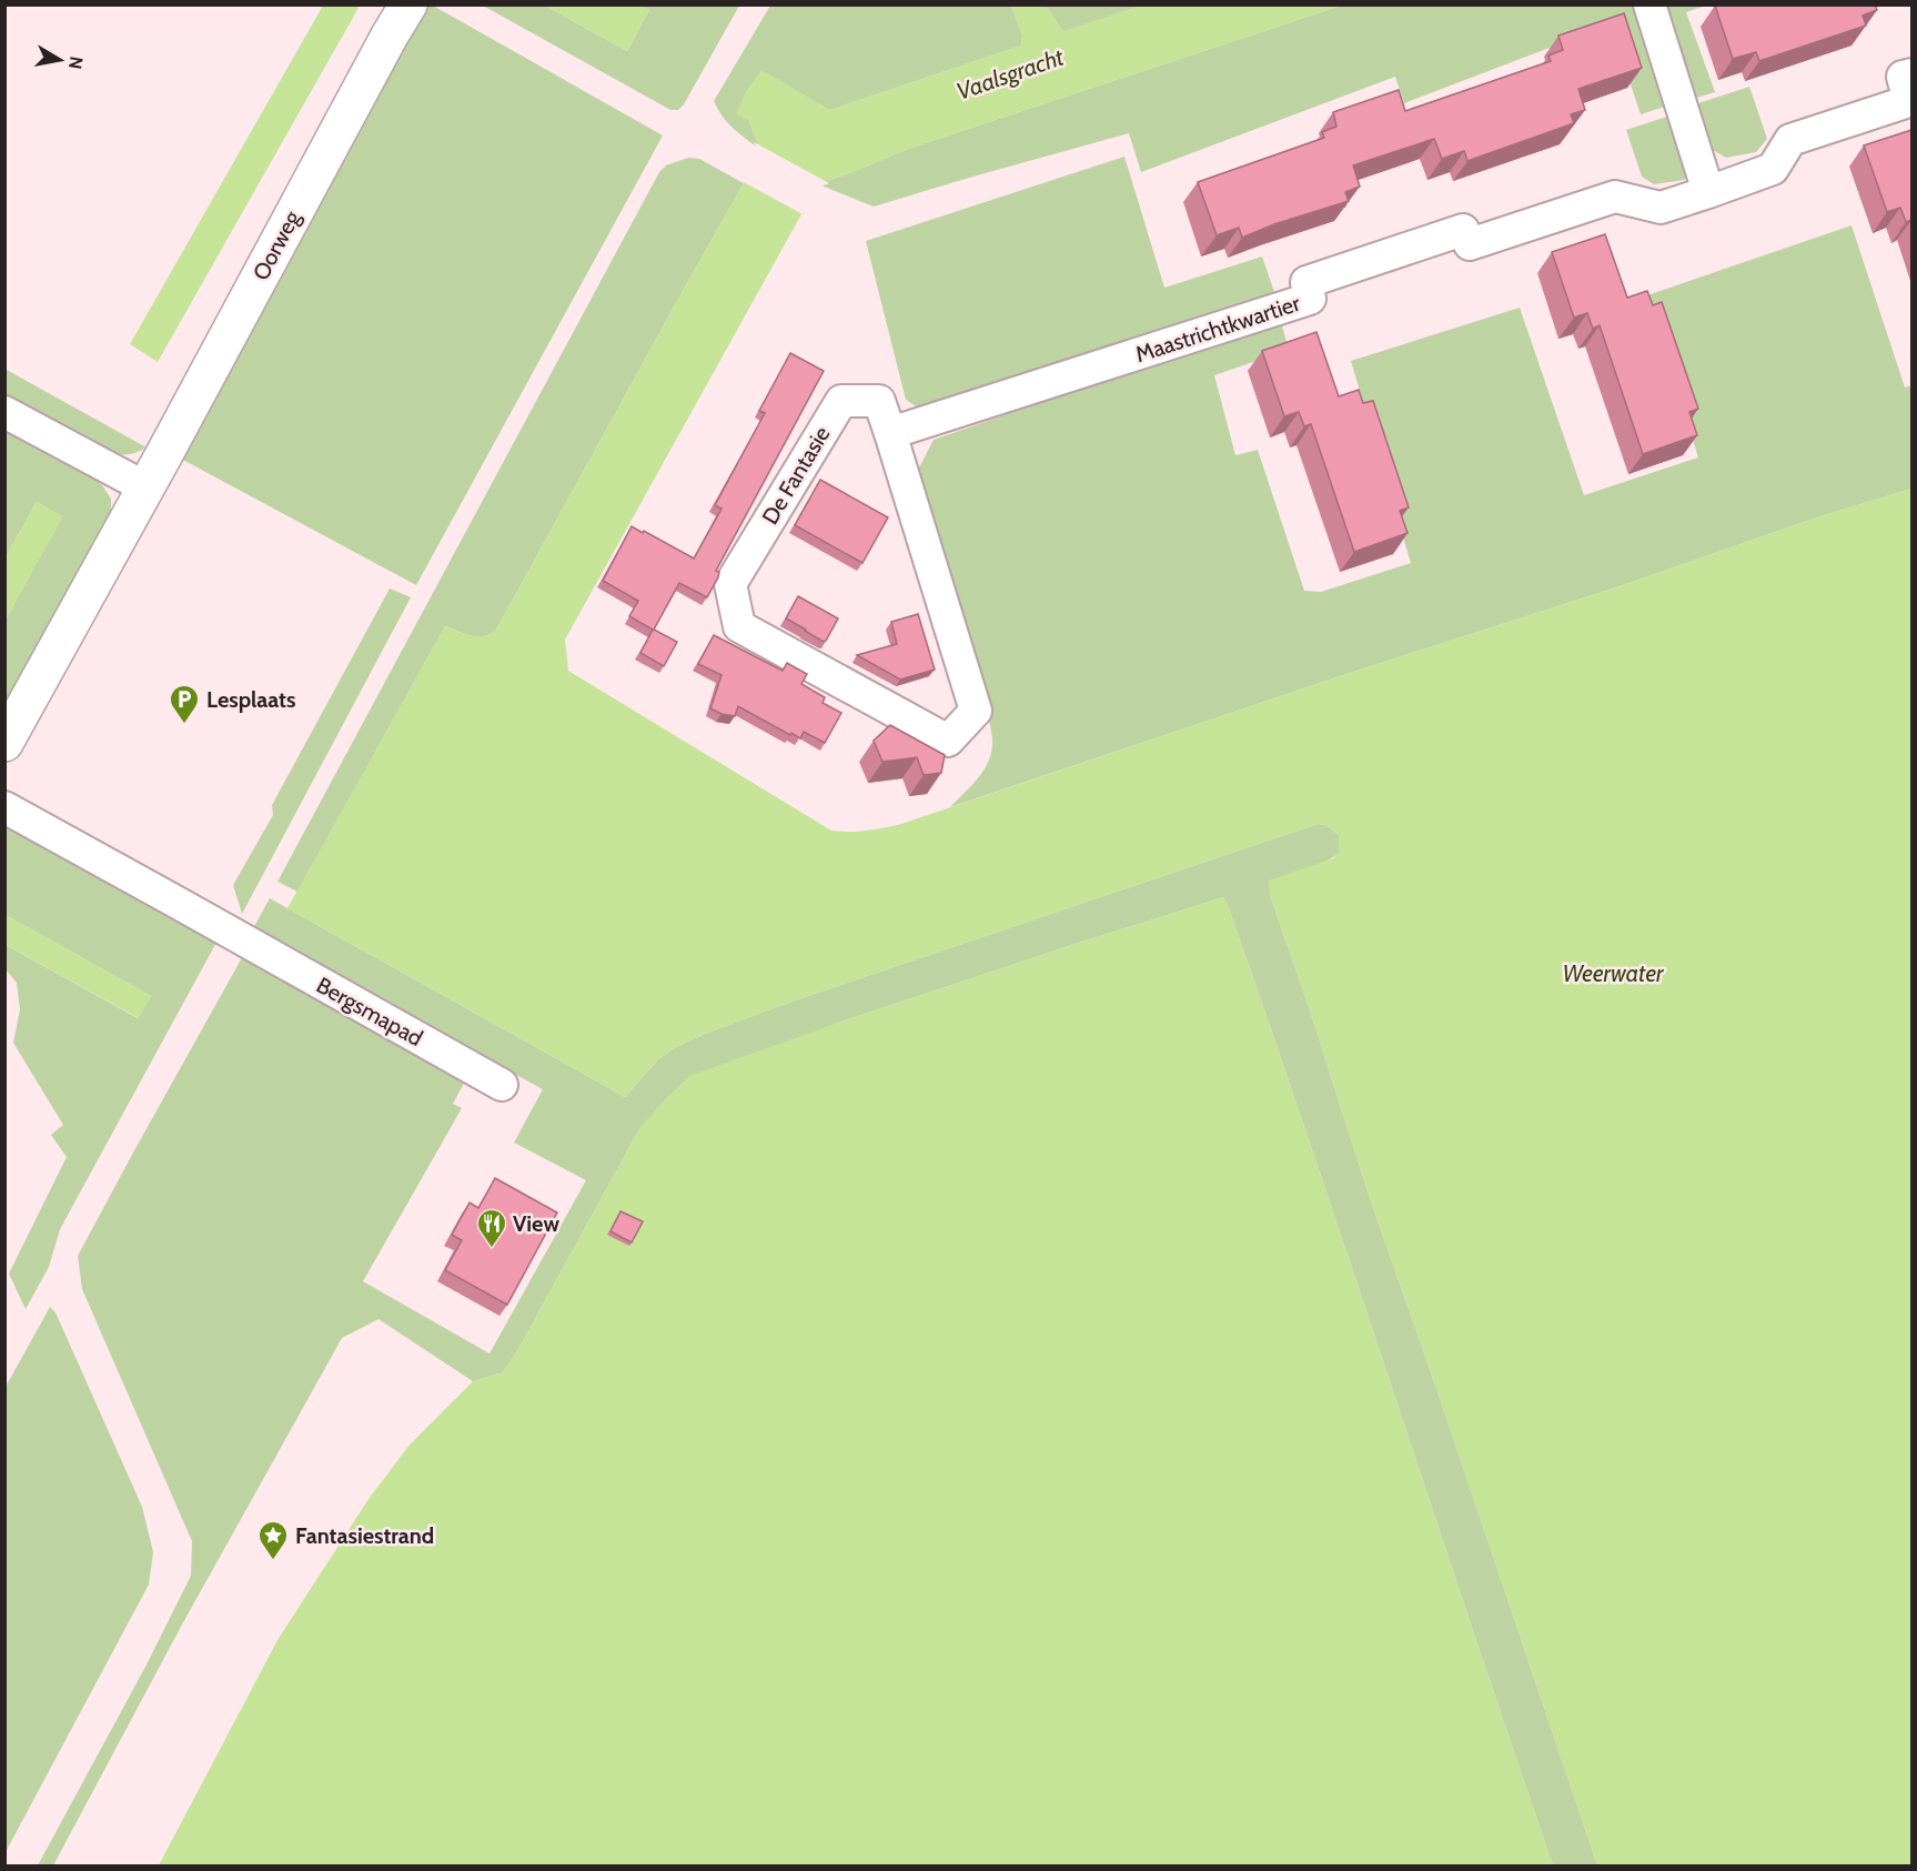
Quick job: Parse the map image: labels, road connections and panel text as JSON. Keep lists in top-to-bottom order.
{
  "streets": {
    "street": [
      "Oorweg",
      "Maastrichtkwartier",
      "De Fantasie",
      "Bergsmapad"
    ]
  },
  "crossings": [
    ["Maastrichtkwartier", "De Fantasie"]
  ],
  "water": ["Vaalsgracht", "Weerwater"],
  "places": {
    "parking": ["Lesplaats"],
    "restaurant": ["View"],
    "place": ["Fantasiestrand"]
  },
  "north": "right"
}
